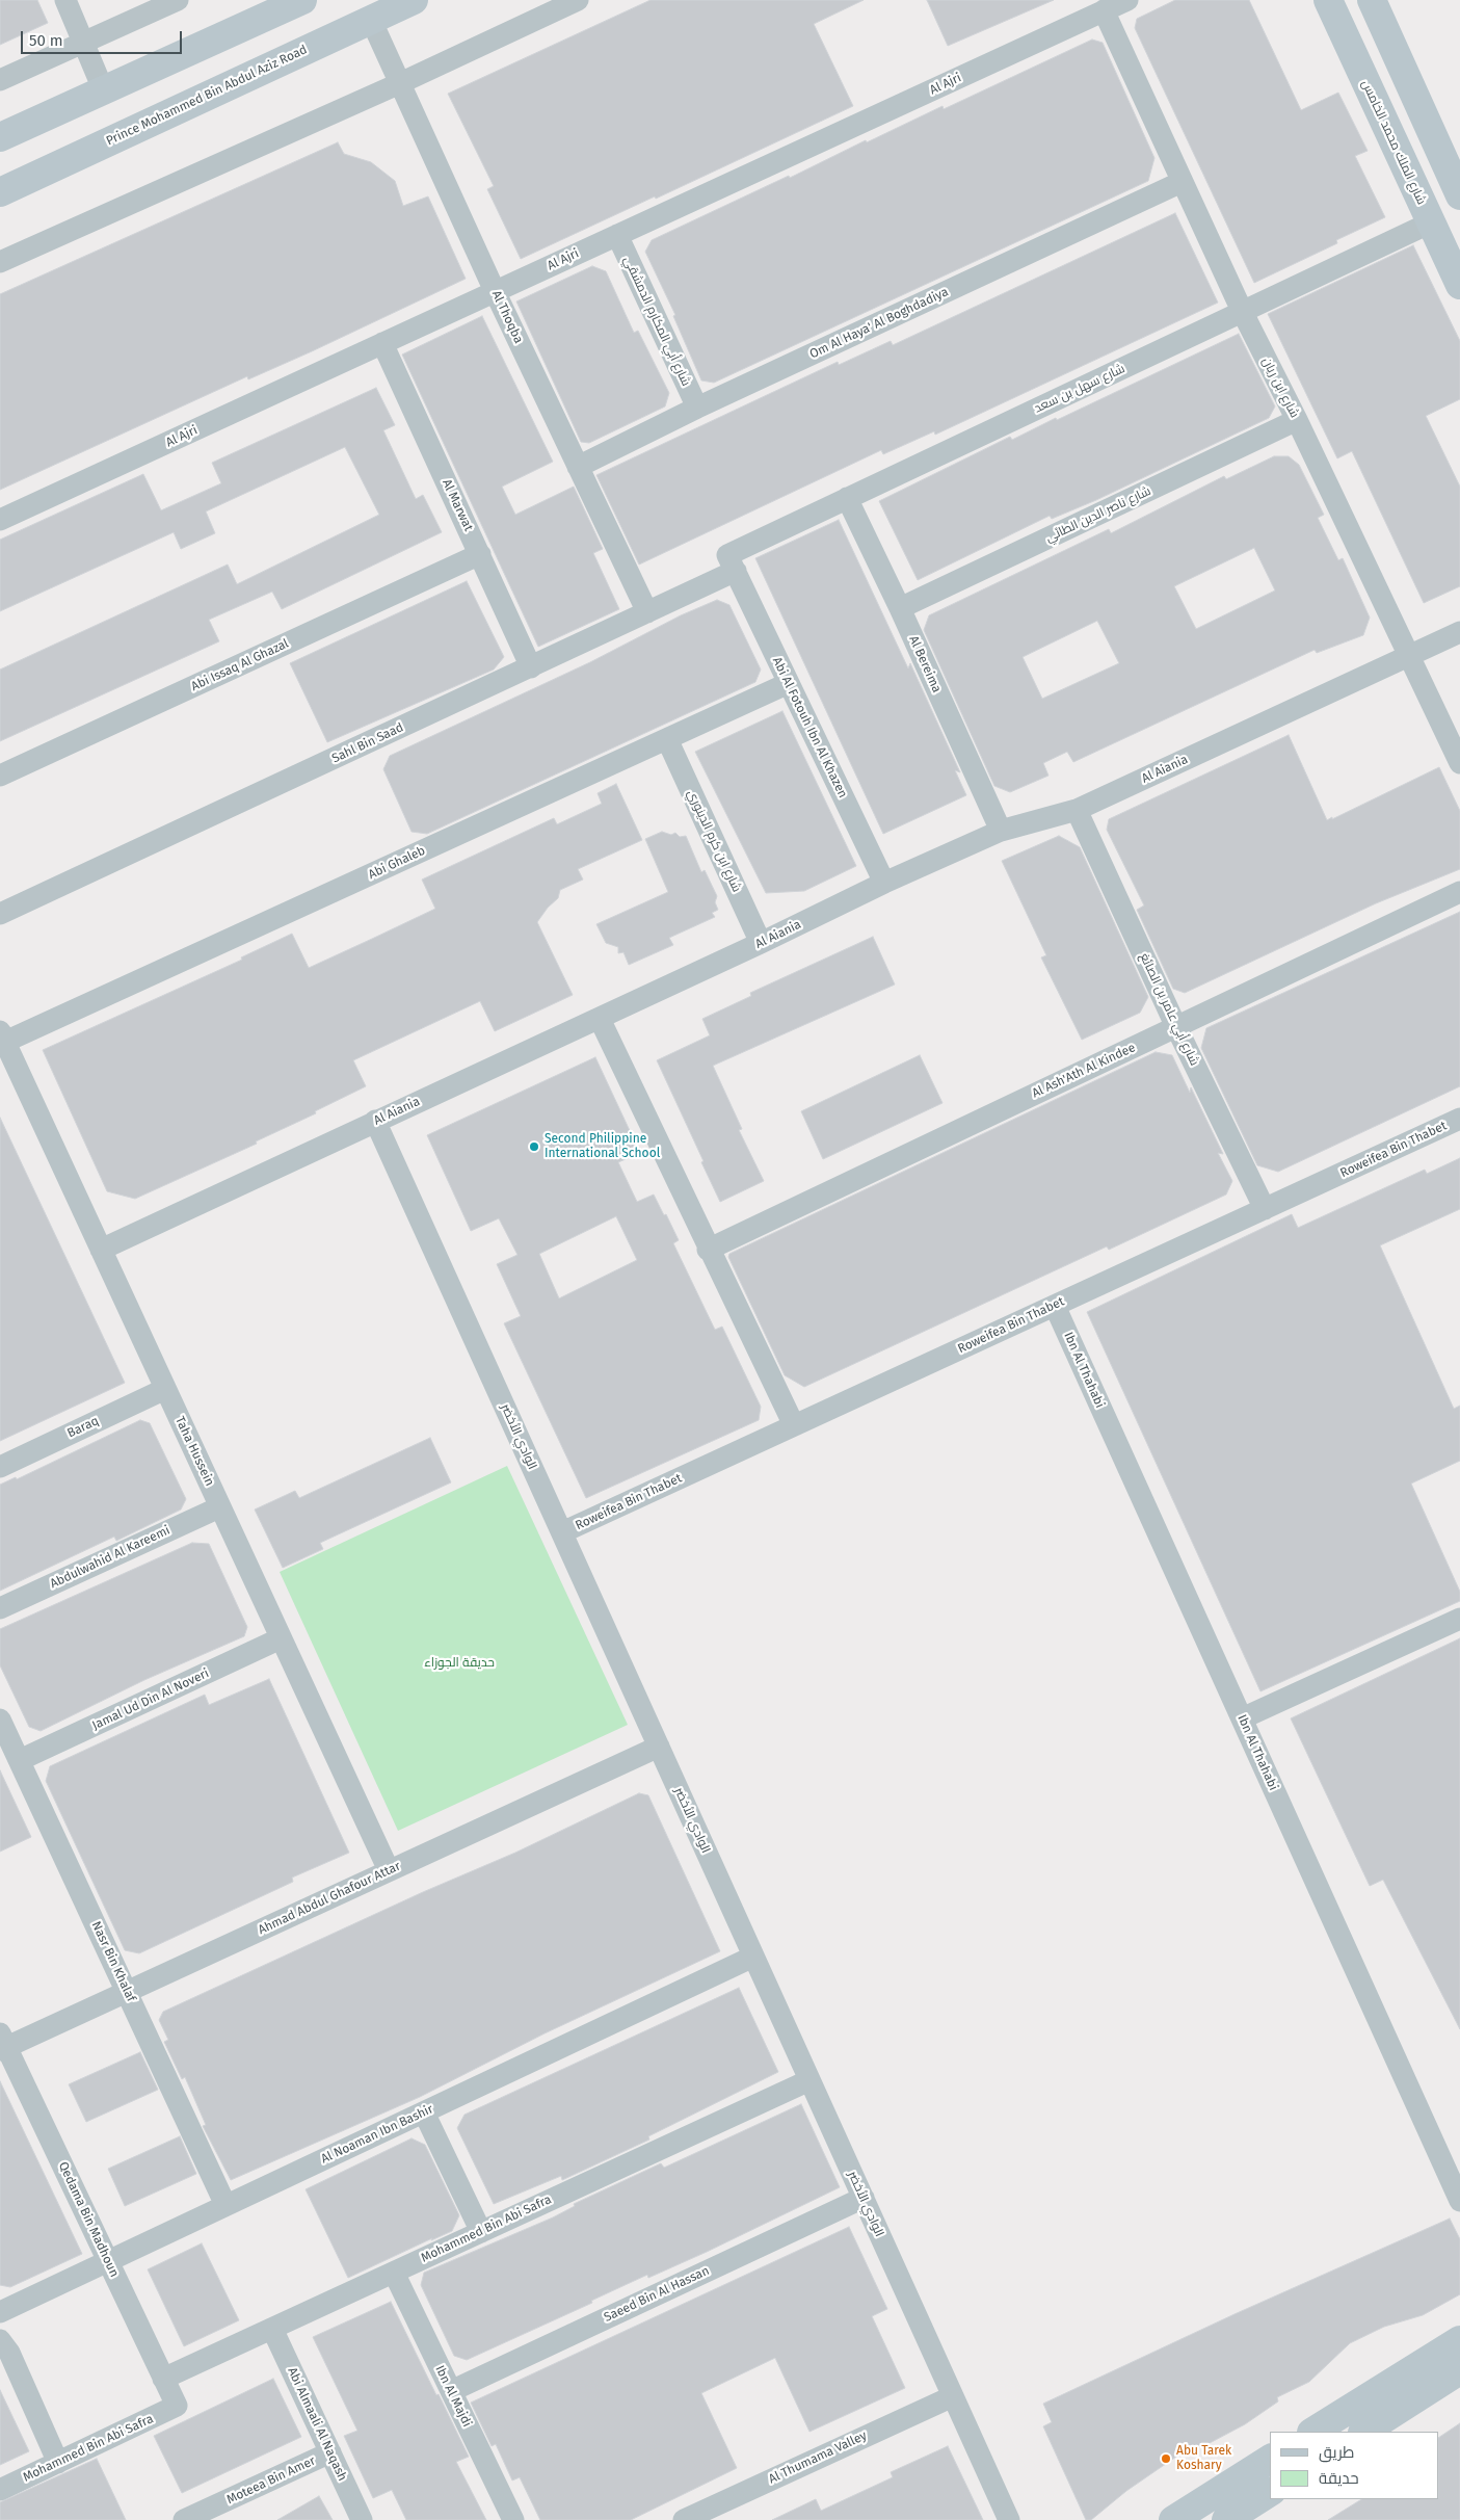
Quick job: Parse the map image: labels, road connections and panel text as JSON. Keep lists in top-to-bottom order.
{
  "streets": {
    "street": [
      "Al Ajri",
      "Prince Mohammed Bin Abdul Aziz Road",
      "شارع الملك محمد الخامس",
      "Al Thoqba",
      "شارع أبي المكارم الدمشقي",
      "Om Al Haya' Al Boghdadiya",
      "شارع ابن ريان",
      "شارع سهل بن سعد",
      "Al Marwat",
      "شارع ناصر الدين الطائي",
      "Al Bereima",
      "Abi Issaq Al Ghazal",
      "Abi Al Fotouh Ibn Al Khazen",
      "Sahl Bin Saad",
      "Al Aiania",
      "شارع ابن كرم الدينوري",
      "Abi Ghaleb",
      "شارع أبي عامر بن الصائغ",
      "Al Ash'Ath Al Kindee",
      "Roweifea Bin Thabet",
      "Ibn Al Thahabi",
      "Baraq",
      "الوادي الأخضر",
      "Taha Hussein",
      "Abdulwahid Al Kareemi",
      "Jamal Ud Din Al Noveri",
      "Ahmad Abdul Ghafour Attar",
      "Nasr Bin Khalaf",
      "Al Noaman Ibn Bashir",
      "Qedama Bin Madhoun",
      "Mohammed Bin Abi Safra",
      "Saeed Bin Al Hassan",
      "Ibn Al Majdi",
      "Abi Almaali Al Naqash",
      "Al Thumama Valley",
      "Moteea Bin Amer"
    ]
  },
  "crossings": [
    ["Al Ajri", "Al Thoqba"],
    ["Al Ajri", "شارع أبي المكارم الدمشقي"],
    ["Al Ajri", "شارع ابن ريان"],
    ["Al Ajri", "Al Marwat"],
    ["Prince Mohammed Bin Abdul Aziz Road", "Al Thoqba"],
    ["شارع الملك محمد الخامس", "شارع سهل بن سعد"],
    ["Al Thoqba", "Om Al Haya' Al Boghdadiya"],
    ["Al Thoqba", "Sahl Bin Saad"],
    ["شارع أبي المكارم الدمشقي", "Om Al Haya' Al Boghdadiya"],
    ["Om Al Haya' Al Boghdadiya", "شارع ابن ريان"],
    ["شارع ابن ريان", "شارع سهل بن سعد"],
    ["شارع ابن ريان", "شارع ناصر الدين الطائي"],
    ["شارع ابن ريان", "Al Aiania"],
    ["شارع سهل بن سعد", "Al Bereima"],
    ["شارع سهل بن سعد", "Abi Al Fotouh Ibn Al Khazen"],
    ["شارع سهل بن سعد", "Sahl Bin Saad"],
    ["Al Marwat", "Abi Issaq Al Ghazal"],
    ["Al Marwat", "Sahl Bin Saad"],
    ["شارع ناصر الدين الطائي", "Al Bereima"],
    ["Al Bereima", "Al Aiania"],
    ["Abi Al Fotouh Ibn Al Khazen", "Sahl Bin Saad"],
    ["Abi Al Fotouh Ibn Al Khazen", "Al Aiania"],
    ["Abi Al Fotouh Ibn Al Khazen", "Abi Ghaleb"],
    ["Al Aiania", "شارع ابن كرم الدينوري"],
    ["Al Aiania", "شارع أبي عامر بن الصائغ"],
    ["Al Aiania", "الوادي الأخضر"],
    ["Al Aiania", "Taha Hussein"],
    ["شارع ابن كرم الدينوري", "Abi Ghaleb"],
    ["Abi Ghaleb", "Taha Hussein"],
    ["شارع أبي عامر بن الصائغ", "Al Ash'Ath Al Kindee"],
    ["شارع أبي عامر بن الصائغ", "Roweifea Bin Thabet"],
    ["Roweifea Bin Thabet", "Ibn Al Thahabi"],
    ["Roweifea Bin Thabet", "الوادي الأخضر"],
    ["Baraq", "Taha Hussein"],
    ["الوادي الأخضر", "Ahmad Abdul Ghafour Attar"],
    ["الوادي الأخضر", "Al Noaman Ibn Bashir"],
    ["الوادي الأخضر", "Mohammed Bin Abi Safra"],
    ["الوادي الأخضر", "Saeed Bin Al Hassan"],
    ["الوادي الأخضر", "Al Thumama Valley"],
    ["Taha Hussein", "Abdulwahid Al Kareemi"],
    ["Taha Hussein", "Jamal Ud Din Al Noveri"],
    ["Taha Hussein", "Ahmad Abdul Ghafour Attar"],
    ["Jamal Ud Din Al Noveri", "Nasr Bin Khalaf"],
    ["Ahmad Abdul Ghafour Attar", "Nasr Bin Khalaf"],
    ["Ahmad Abdul Ghafour Attar", "Qedama Bin Madhoun"],
    ["Nasr Bin Khalaf", "Al Noaman Ibn Bashir"],
    ["Al Noaman Ibn Bashir", "Qedama Bin Madhoun"],
    ["Qedama Bin Madhoun", "Mohammed Bin Abi Safra"],
    ["Mohammed Bin Abi Safra", "Ibn Al Majdi"],
    ["Mohammed Bin Abi Safra", "Abi Almaali Al Naqash"],
    ["Saeed Bin Al Hassan", "Ibn Al Majdi"],
    ["Abi Almaali Al Naqash", "Moteea Bin Amer"]
  ],
  "parks": ["حديقة الجوزاء"],
  "places": ["Second Philippine International School", "Abu Tarek Koshary"],
  "legend": ["طريق", "حديقة"],
  "scale_bar": "50 m"
}
